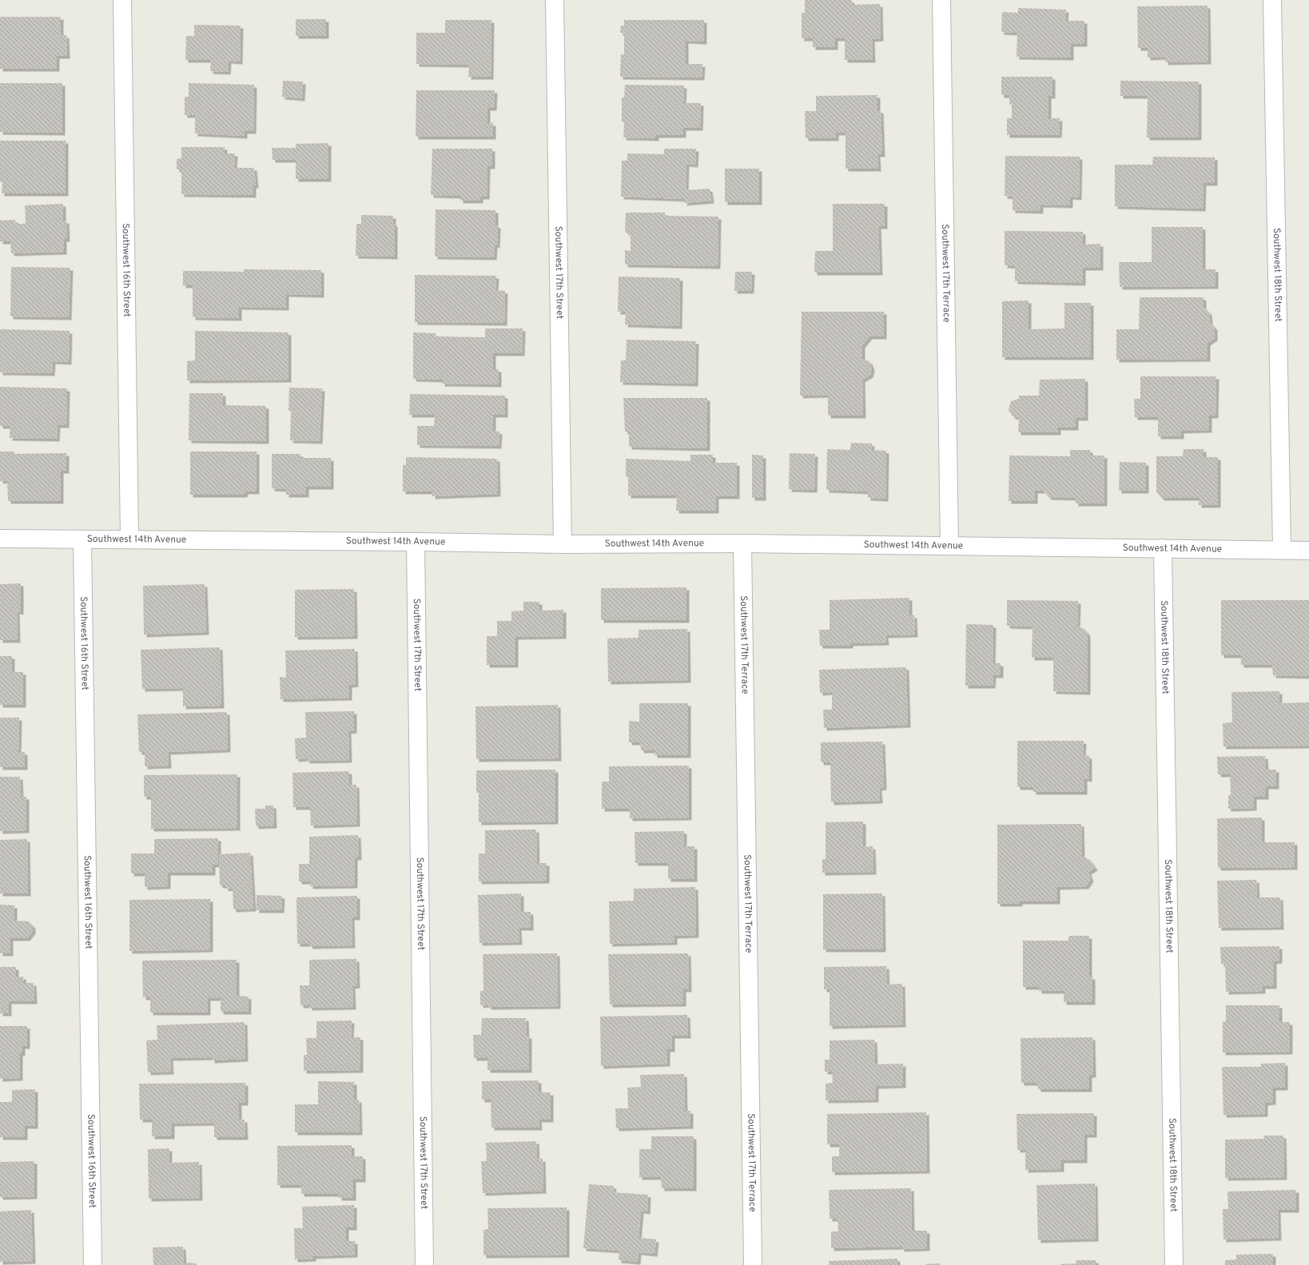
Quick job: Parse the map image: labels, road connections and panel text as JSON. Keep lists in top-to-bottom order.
{
  "streets": {
    "street": [
      "Southwest 16th Street",
      "Southwest 17th Street",
      "Southwest 17th Terrace",
      "Southwest 18th Street",
      "Southwest 14th Avenue"
    ]
  },
  "crossings": [
    ["Southwest 16th Street", "Southwest 14th Avenue"],
    ["Southwest 17th Street", "Southwest 14th Avenue"],
    ["Southwest 17th Terrace", "Southwest 14th Avenue"],
    ["Southwest 18th Street", "Southwest 14th Avenue"]
  ]
}
